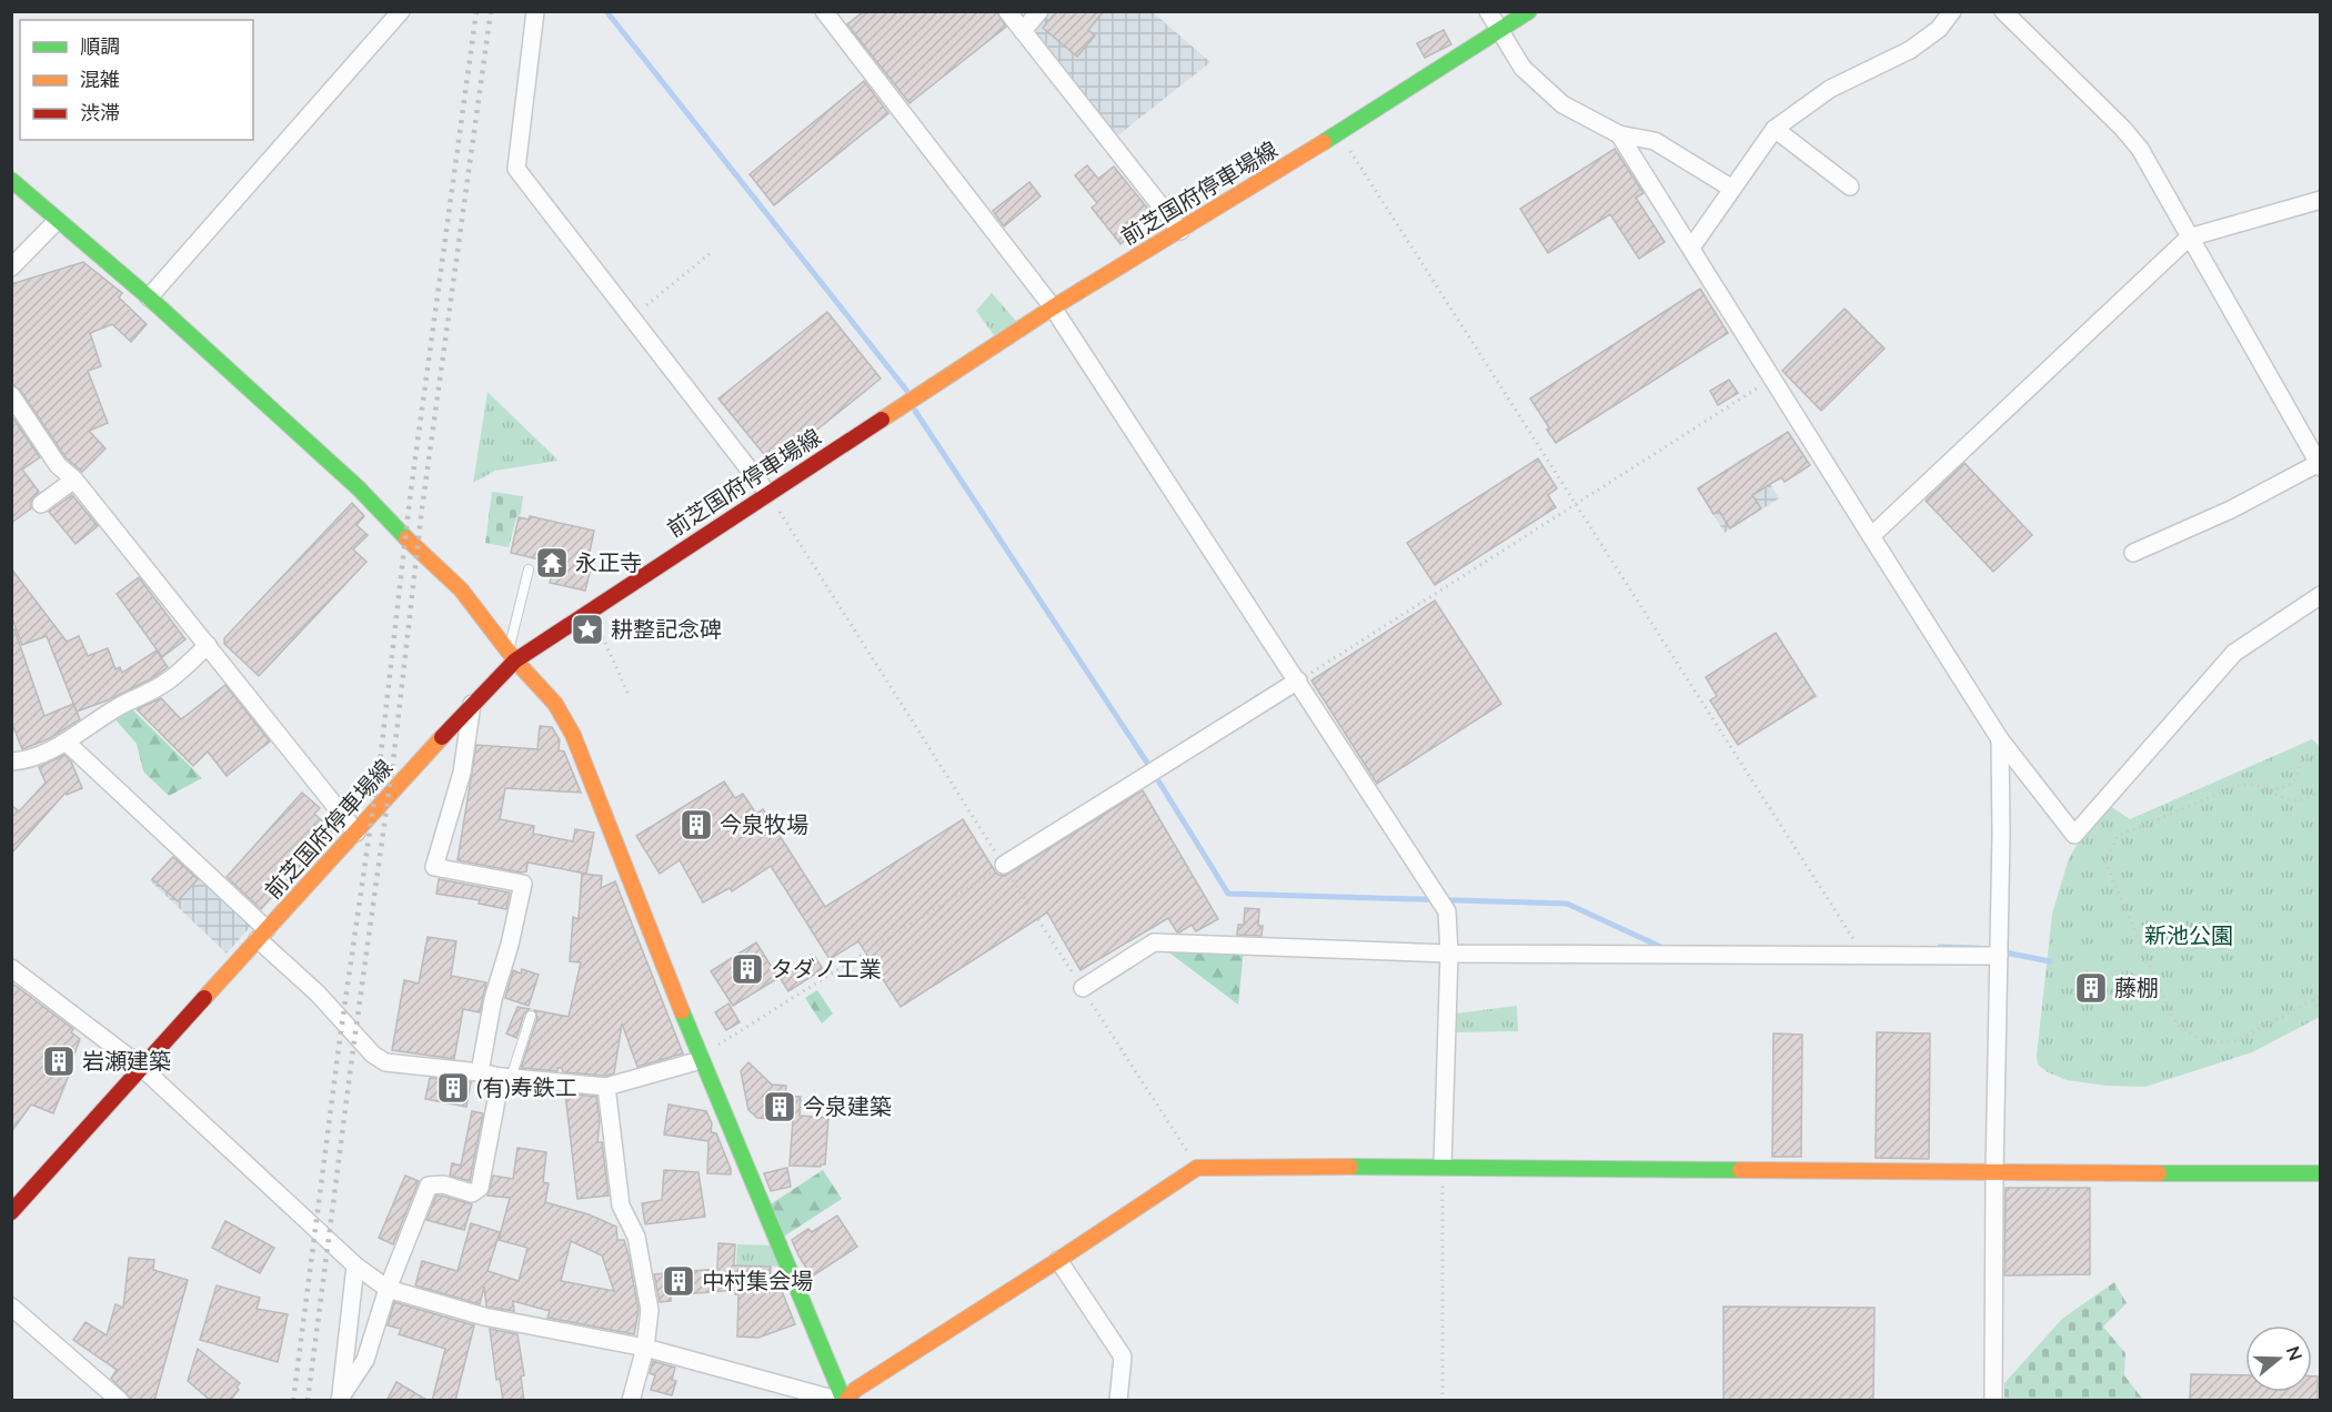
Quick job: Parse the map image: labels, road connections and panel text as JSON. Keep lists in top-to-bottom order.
{
  "streets": {
    "street": ["前芝国府停車場線"]
  },
  "parks": ["新池公園"],
  "places": {
    "temple": ["永正寺"],
    "place": ["耕整記念碑"],
    "building": [
      "今泉牧場",
      "タダノ工業",
      "藤棚",
      "岩瀬建築",
      "(有)寿鉄工",
      "今泉建築",
      "中村集会場"
    ]
  },
  "legend": ["順調", "混雑", "渋滞"],
  "north": "right"
}
